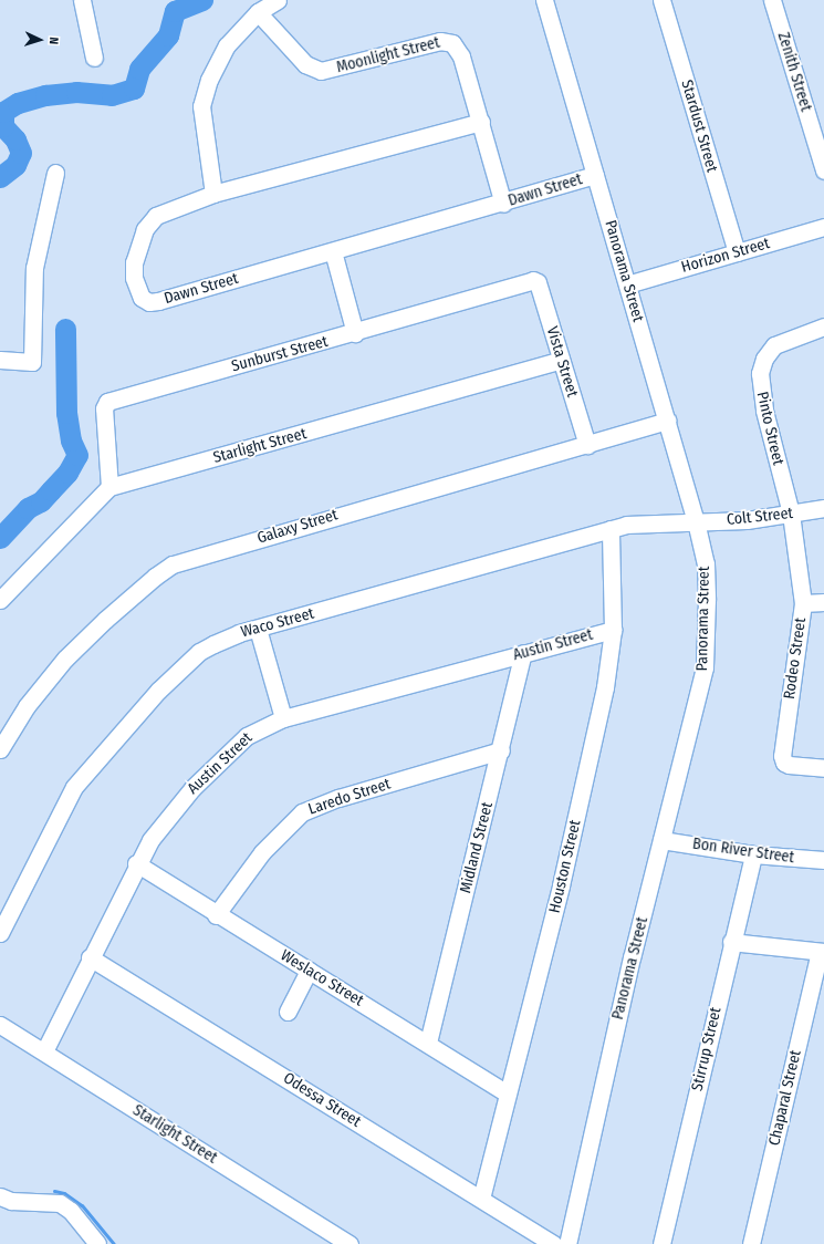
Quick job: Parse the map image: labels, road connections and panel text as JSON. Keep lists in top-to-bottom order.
{
  "streets": {
    "street": [
      "Moonlight Street",
      "Zenith Street",
      "Stardust Street",
      "Dawn Street",
      "Horizon Street",
      "Panorama Street",
      "Sunburst Street",
      "Vista Street",
      "Pinto Street",
      "Starlight Street",
      "Colt Street",
      "Galaxy Street",
      "Waco Street",
      "Austin Street",
      "Rodeo Street",
      "Laredo Street",
      "Midland Street",
      "Bon River Street",
      "Houston Street",
      "Weslaco Street",
      "Stirrup Street",
      "Chaparal Street",
      "Odessa Street"
    ]
  },
  "crossings": [
    ["Moonlight Street", "Dawn Street"],
    ["Stardust Street", "Horizon Street"],
    ["Dawn Street", "Panorama Street"],
    ["Horizon Street", "Panorama Street"],
    ["Panorama Street", "Colt Street"],
    ["Panorama Street", "Galaxy Street"],
    ["Panorama Street", "Waco Street"],
    ["Panorama Street", "Bon River Street"],
    ["Sunburst Street", "Vista Street"],
    ["Sunburst Street", "Starlight Street"],
    ["Vista Street", "Starlight Street"],
    ["Vista Street", "Galaxy Street"],
    ["Pinto Street", "Colt Street"],
    ["Pinto Street", "Rodeo Street"],
    ["Starlight Street", "Austin Street"],
    ["Colt Street", "Waco Street"],
    ["Colt Street", "Rodeo Street"],
    ["Waco Street", "Houston Street"],
    ["Austin Street", "Midland Street"],
    ["Austin Street", "Houston Street"],
    ["Austin Street", "Weslaco Street"],
    ["Austin Street", "Odessa Street"],
    ["Laredo Street", "Midland Street"],
    ["Laredo Street", "Weslaco Street"],
    ["Midland Street", "Weslaco Street"],
    ["Bon River Street", "Stirrup Street"],
    ["Houston Street", "Weslaco Street"],
    ["Houston Street", "Odessa Street"]
  ],
  "north": "right"
}
